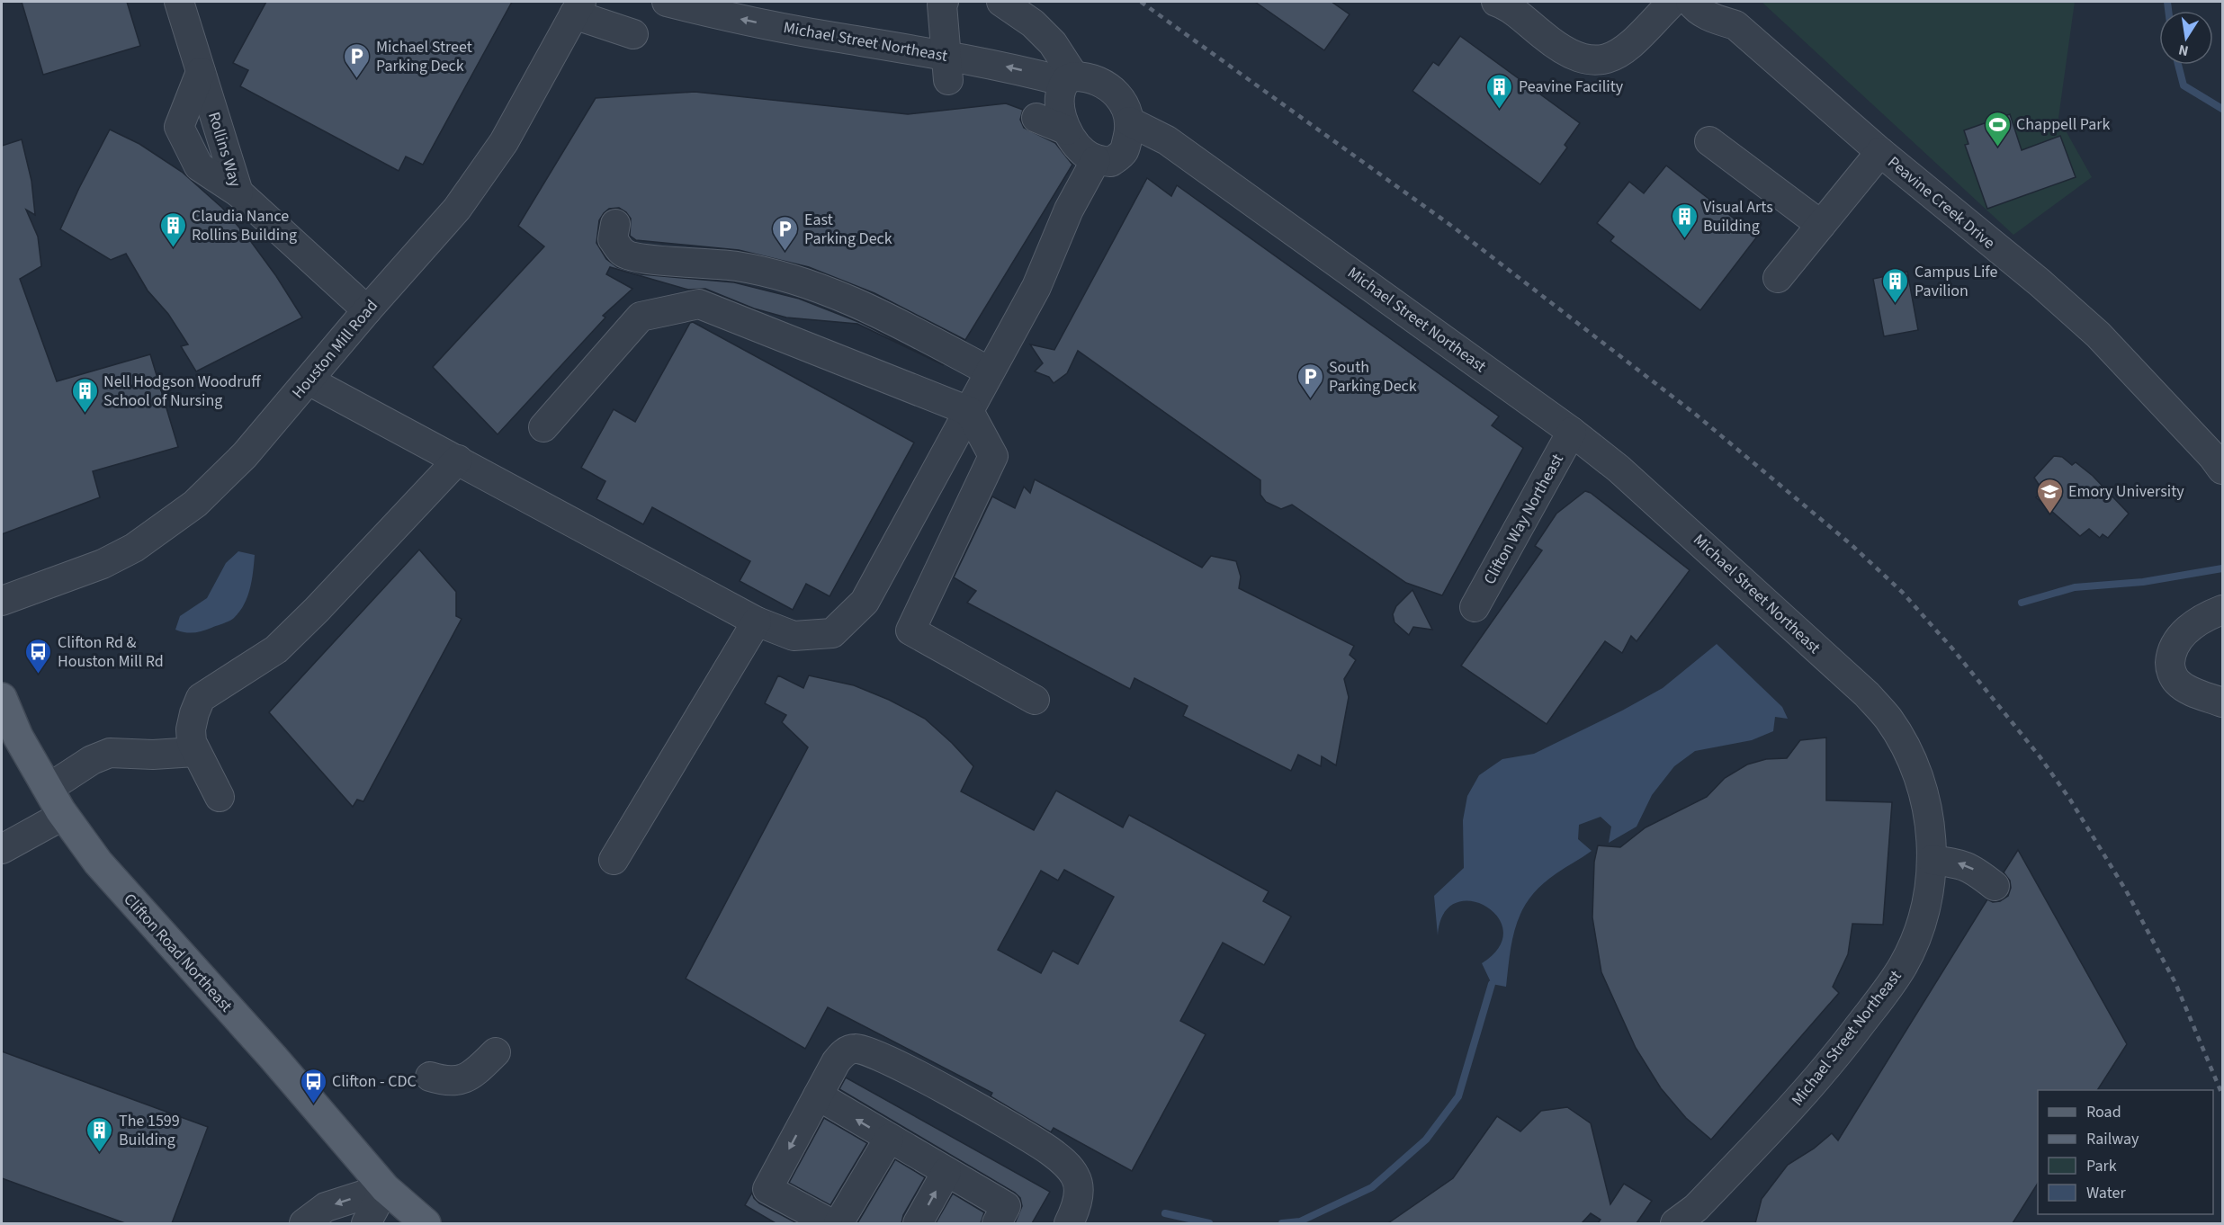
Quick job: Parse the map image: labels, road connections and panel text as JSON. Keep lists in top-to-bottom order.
{
  "streets": {
    "main road": ["Clifton Road Northeast"],
    "street": [
      "Michael Street Northeast",
      "Rollins Way",
      "Peavine Creek Drive",
      "Houston Mill Road",
      "Clifton Way Northeast"
    ]
  },
  "crossings": [
    ["Michael Street Northeast", "Clifton Way Northeast"],
    ["Rollins Way", "Houston Mill Road"]
  ],
  "places": {
    "parking": ["Michael Street Parking Deck", "East Parking Deck", "South Parking Deck"],
    "building": [
      "Peavine Facility",
      "Visual Arts Building",
      "Claudia Nance Rollins Building",
      "Campus Life Pavilion",
      "Nell Hodgson Woodruff School of Nursing",
      "The 1599 Building"
    ],
    "sports": ["Chappell Park"],
    "school or university": ["Emory University"],
    "bus stop": ["Clifton Rd & Houston Mill Rd", "Clifton - CDC"]
  },
  "legend": [
    "Road",
    "Railway",
    "Park",
    "Water"
  ],
  "north": "bottom"
}
